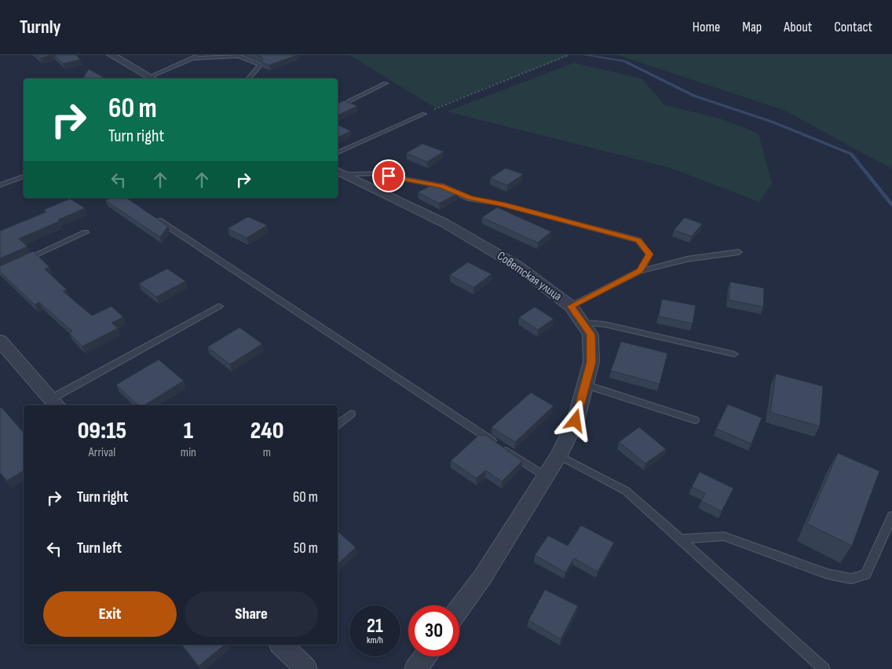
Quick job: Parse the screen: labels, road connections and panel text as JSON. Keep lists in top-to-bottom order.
{
  "streets": {
    "street": ["Советская улица"]
  },
  "page": {
    "header": "Turnly",
    "nav": [
      "Home",
      "Map",
      "About",
      "Contact"
    ],
    "turn": ["60 m", "Turn right"],
    "eta": [
      "09:15",
      "Arrival",
      "1",
      "min",
      "240",
      "m"
    ],
    "list": [
      {
        "name": "Turn right",
        "value": "60 m"
      },
      {
        "name": "Turn left",
        "value": "50 m"
      }
    ],
    "buttons": ["Exit", "Share"],
    "speed": "21 km/h",
    "limit": "30"
  }
}
